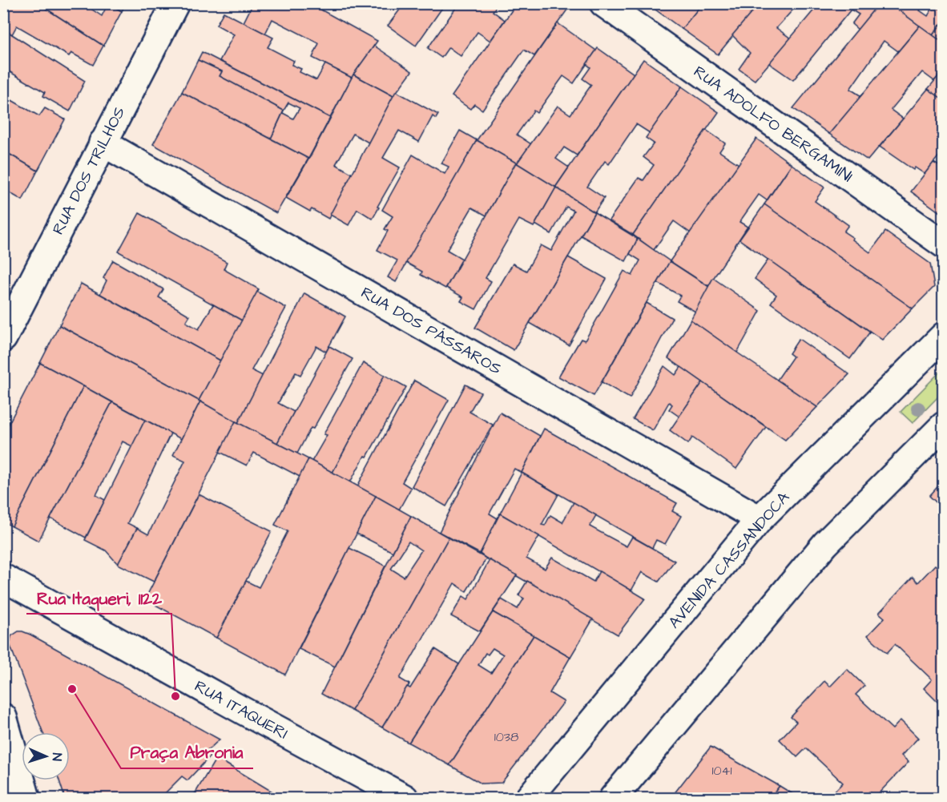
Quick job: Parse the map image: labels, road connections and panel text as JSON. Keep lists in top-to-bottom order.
{
  "streets": {
    "street": [
      "RUA ADOLFO BERGAMINI",
      "RUA DOS TRILHOS",
      "RUA DOS PÁSSAROS",
      "AVENIDA CASSANDOCA",
      "RUA ITAQUERI"
    ]
  },
  "crossings": [
    ["RUA DOS TRILHOS", "RUA DOS PÁSSAROS"],
    ["RUA DOS PÁSSAROS", "AVENIDA CASSANDOCA"]
  ],
  "places": ["Praça Abronia", "Rua Itaqueri, 1122"],
  "house_numbers": ["1038", "1041"],
  "north": "right"
}
